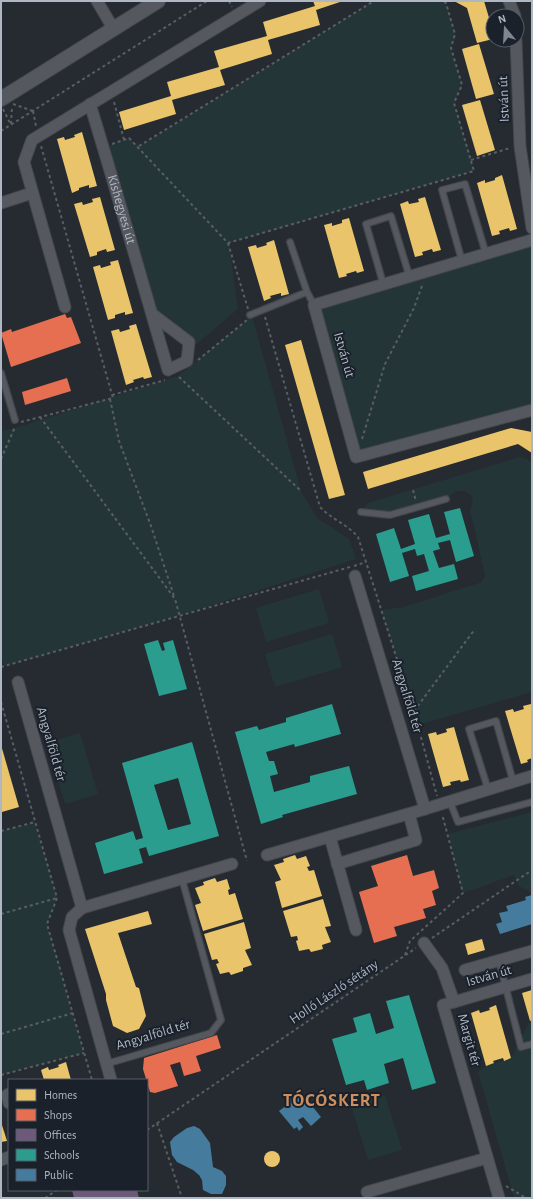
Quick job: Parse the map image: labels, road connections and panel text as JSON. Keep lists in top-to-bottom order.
{
  "streets": {
    "street": [
      "István út",
      "Kishegyesi út",
      "Angyalföld tér",
      "Margit tér"
    ],
    "path": ["Holló László sétány"]
  },
  "crossings": [
    ["István út", "Margit tér"],
    ["Holló László sétány", "Margit tér"]
  ],
  "districts": ["TÓCÓSKERT"],
  "legend": [
    "Homes",
    "Shops",
    "Offices",
    "Schools",
    "Public"
  ],
  "north": "top"
}
